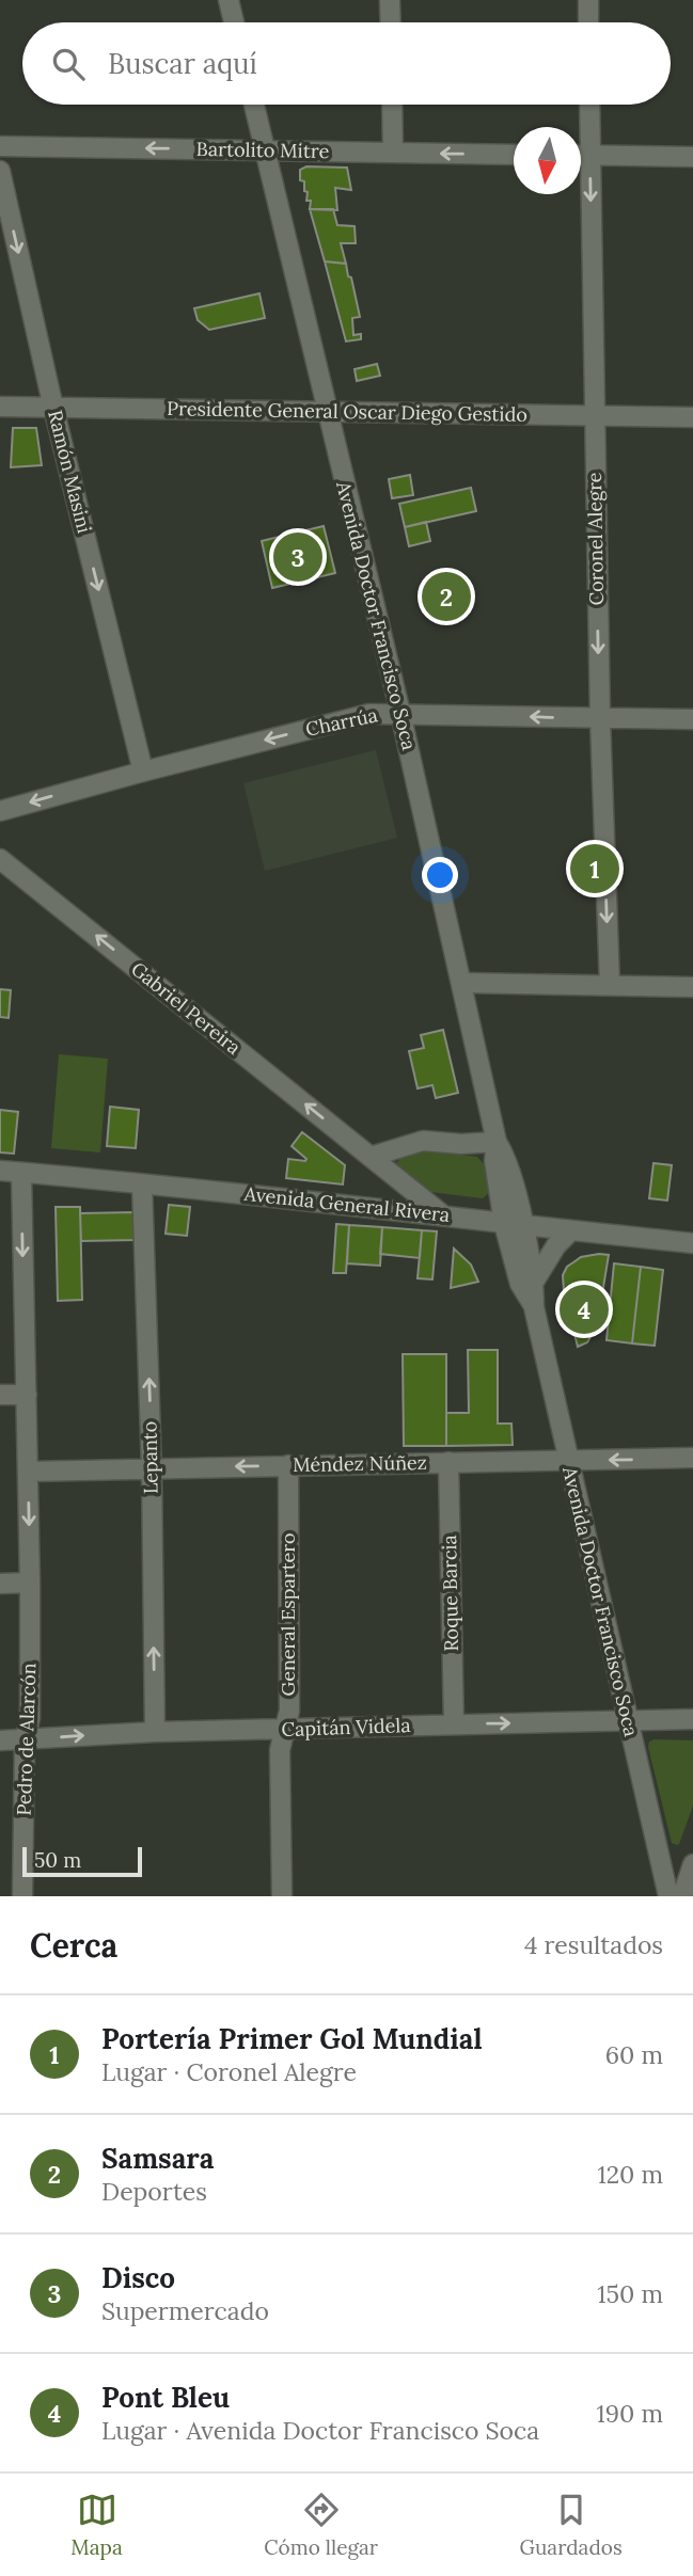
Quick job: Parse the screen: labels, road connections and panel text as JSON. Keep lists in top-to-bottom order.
{
  "streets": {
    "street": [
      "Bartolito Mitre",
      "Presidente General Oscar Diego Gestido",
      "Ramón Masini",
      "Coronel Alegre",
      "Avenida Doctor Francisco Soca",
      "Charrúa",
      "Gabriel Pereira",
      "Avenida General Rivera",
      "Lepanto",
      "Méndez Núñez",
      "Roque Barcia",
      "General Espartero",
      "Capitán Videla",
      "Pedro de Alarcón"
    ]
  },
  "crossings": [
    ["Bartolito Mitre", "Avenida Doctor Francisco Soca"],
    ["Presidente General Oscar Diego Gestido", "Ramón Masini"],
    ["Presidente General Oscar Diego Gestido", "Coronel Alegre"],
    ["Presidente General Oscar Diego Gestido", "Avenida Doctor Francisco Soca"],
    ["Ramón Masini", "Charrúa"],
    ["Coronel Alegre", "Charrúa"],
    ["Avenida Doctor Francisco Soca", "Charrúa"],
    ["Avenida Doctor Francisco Soca", "Avenida General Rivera"],
    ["Avenida Doctor Francisco Soca", "Méndez Núñez"],
    ["Avenida Doctor Francisco Soca", "Capitán Videla"],
    ["Gabriel Pereira", "Avenida General Rivera"],
    ["Avenida General Rivera", "Lepanto"],
    ["Avenida General Rivera", "Pedro de Alarcón"],
    ["Lepanto", "Méndez Núñez"],
    ["Lepanto", "Capitán Videla"],
    ["Méndez Núñez", "Roque Barcia"],
    ["Méndez Núñez", "General Espartero"],
    ["Méndez Núñez", "Pedro de Alarcón"],
    ["Roque Barcia", "Capitán Videla"],
    ["General Espartero", "Capitán Videla"],
    ["Capitán Videla", "Pedro de Alarcón"]
  ],
  "one_way": [
    "Bartolito Mitre",
    "Ramón Masini",
    "Coronel Alegre",
    "Charrúa",
    "Gabriel Pereira",
    "Lepanto",
    "Méndez Núñez",
    "Capitán Videla",
    "Pedro de Alarcón"
  ],
  "scale_bar": "50 m",
  "north": "bottom",
  "page": {
    "search": "Buscar aquí",
    "pins": [
      "3",
      "2",
      "1",
      "4"
    ],
    "scale": "50 m",
    "heading": ["Cerca", "4 resultados"],
    "list": [
      {
        "mark": "1",
        "name": "Portería Primer Gol Mundial",
        "note": "Lugar · Coronel Alegre",
        "value": "60 m"
      },
      {
        "mark": "2",
        "name": "Samsara",
        "note": "Deportes",
        "value": "120 m"
      },
      {
        "mark": "3",
        "name": "Disco",
        "note": "Supermercado",
        "value": "150 m"
      },
      {
        "mark": "4",
        "name": "Pont Bleu",
        "note": "Lugar · Avenida Doctor Francisco Soca",
        "value": "190 m"
      }
    ],
    "nav": ["Mapa", "Cómo llegar", "Guardados"]
  }
}
